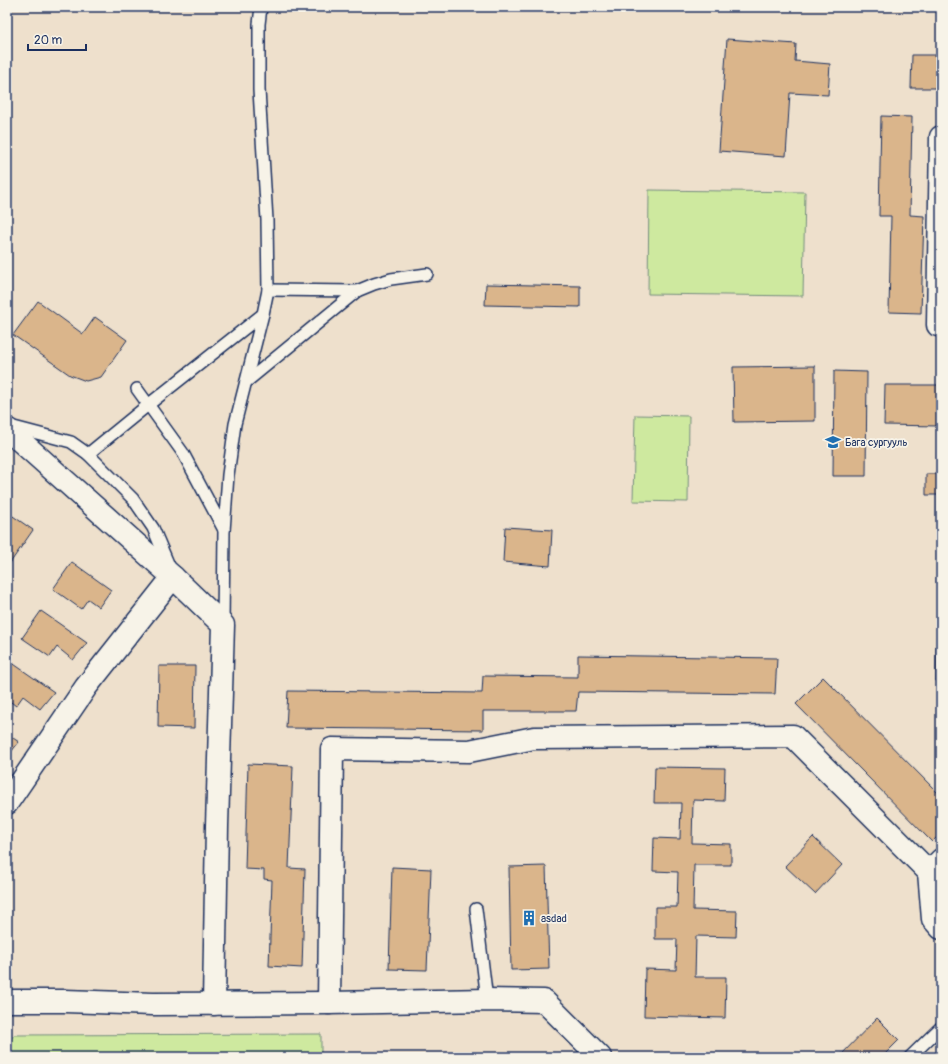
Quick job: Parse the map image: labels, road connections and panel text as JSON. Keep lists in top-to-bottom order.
{
  "places": {
    "school or university": ["Бага сургууль"],
    "building": ["asdad"]
  },
  "scale_bar": "20 m"
}
